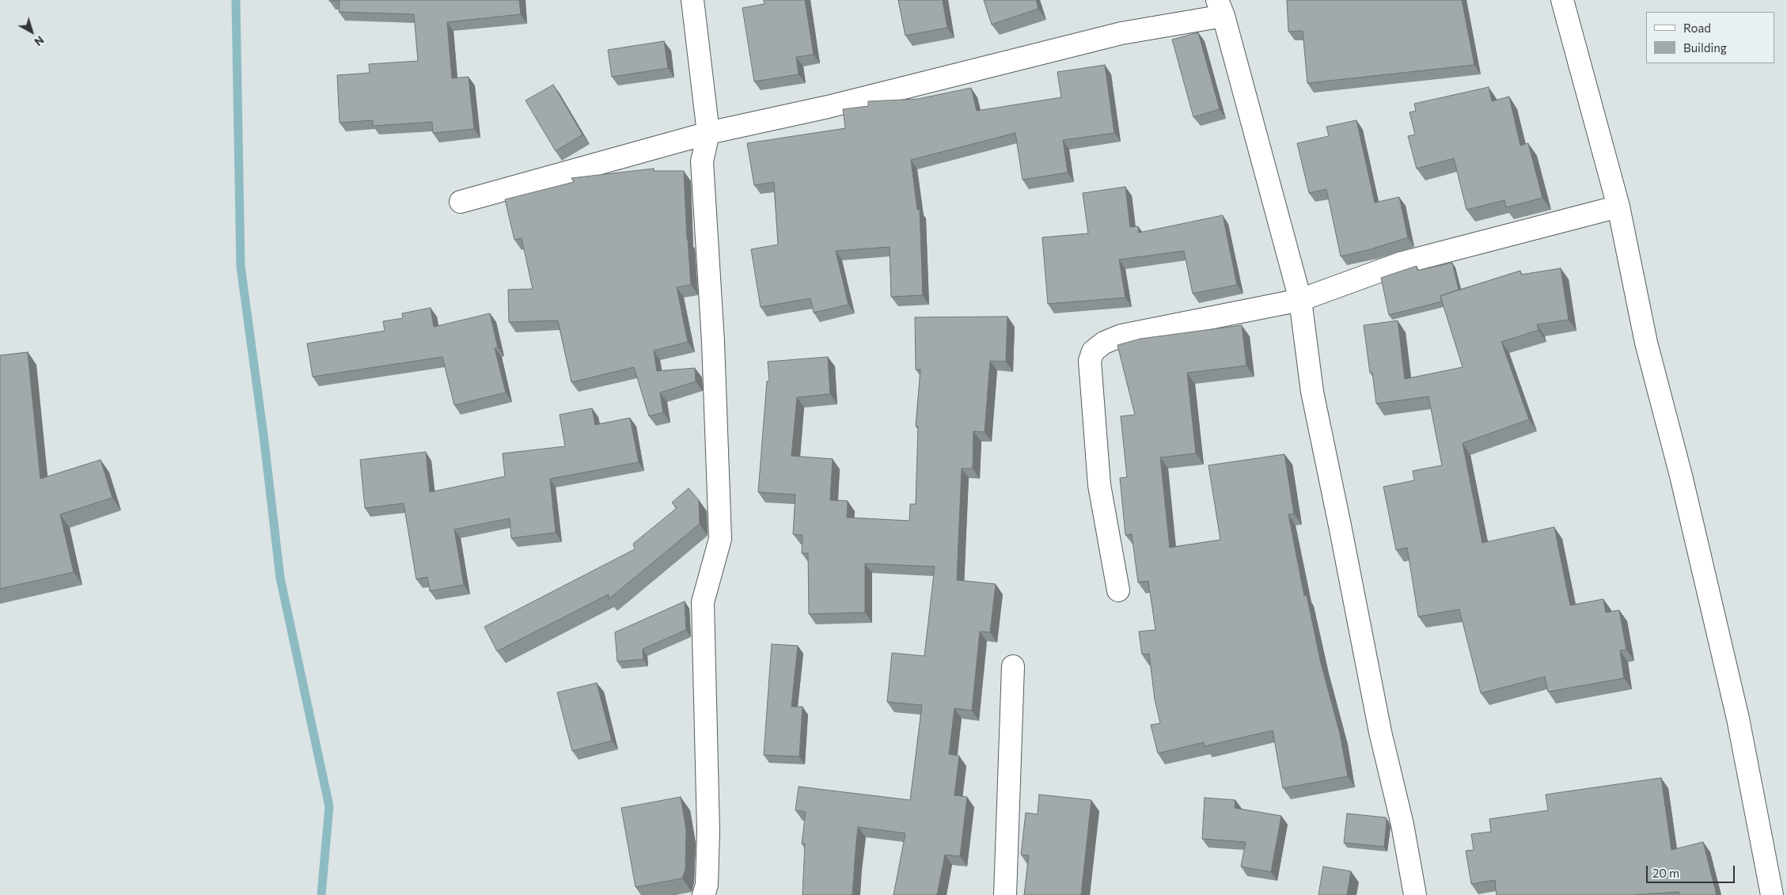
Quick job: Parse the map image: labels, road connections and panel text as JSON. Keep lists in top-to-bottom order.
{
  "legend": ["Road", "Building"],
  "scale_bar": "20 m",
  "north": "bottom right"
}
